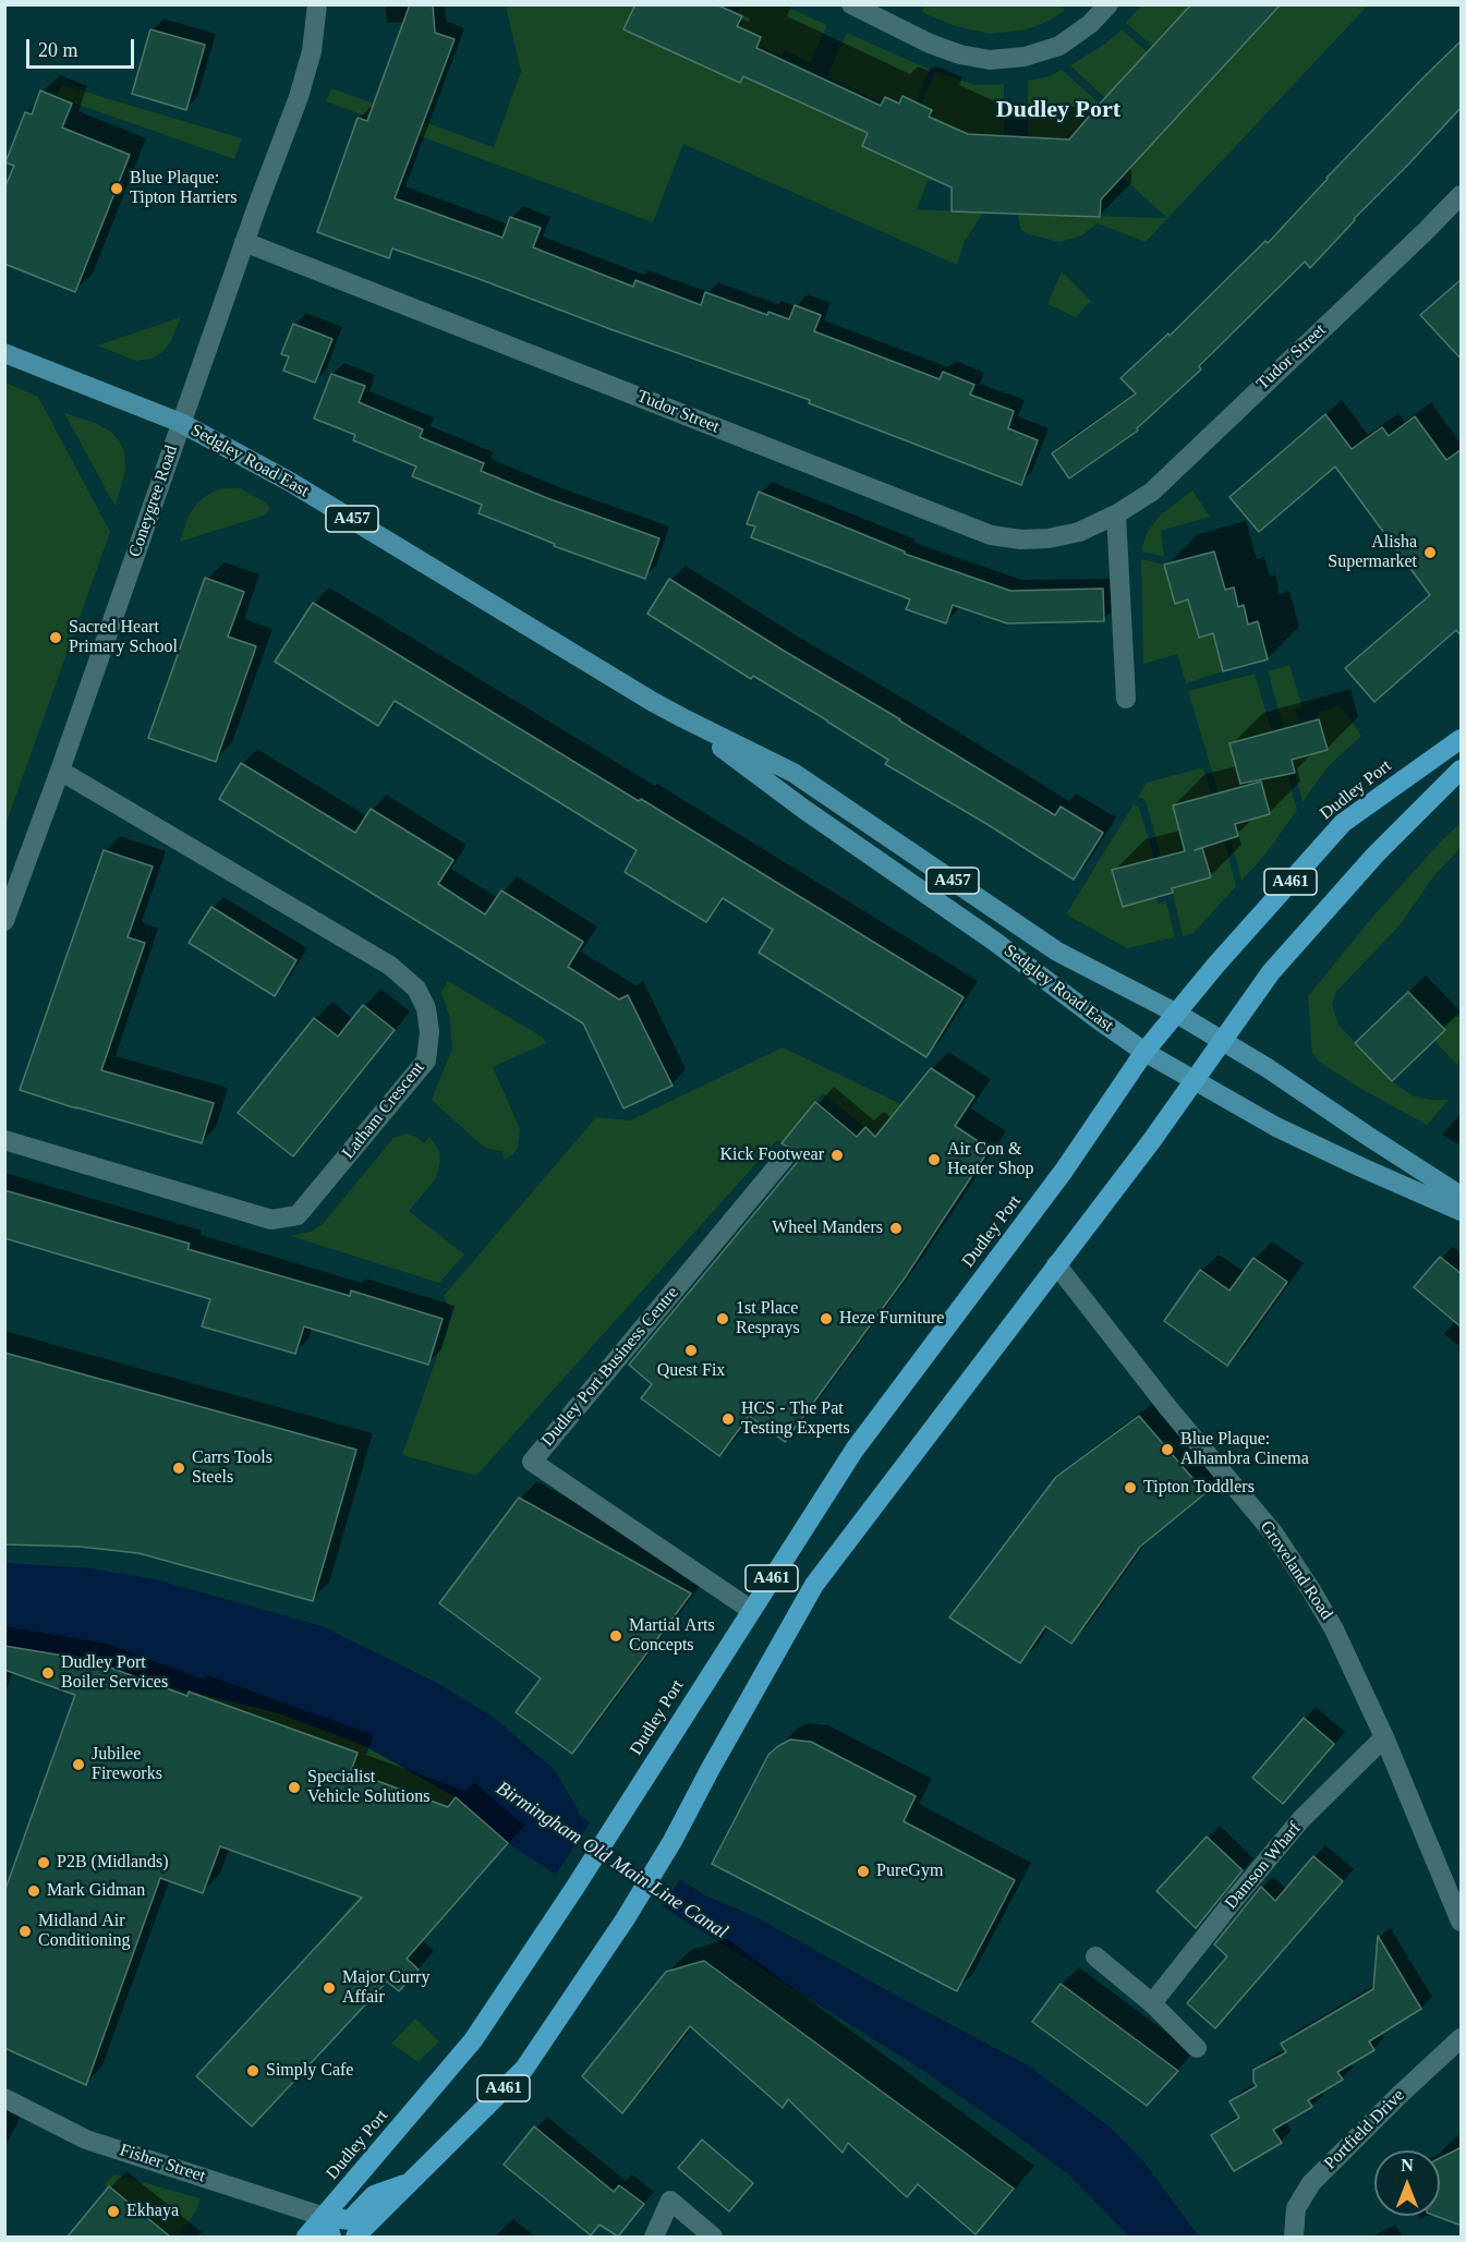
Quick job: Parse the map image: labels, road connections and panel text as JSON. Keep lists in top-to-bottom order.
{
  "streets": {
    "highway": ["Dudley Port", "A461"],
    "main road": ["Sedgley Road East", "A457"],
    "street": [
      "Tudor Street",
      "Coneygree Road",
      "Latham Crescent",
      "Dudley Port Business Centre",
      "Groveland Road",
      "Damson Wharf",
      "Portfield Drive",
      "Fisher Street"
    ]
  },
  "crossings": [
    ["Tudor Street", "Coneygree Road"],
    ["Sedgley Road East", "Coneygree Road"],
    ["Sedgley Road East", "Dudley Port"],
    ["Sedgley Road East", "A461"],
    ["Coneygree Road", "Latham Crescent"],
    ["Dudley Port", "Dudley Port Business Centre"],
    ["Dudley Port", "Fisher Street"],
    ["A461", "Groveland Road"],
    ["Groveland Road", "Damson Wharf"]
  ],
  "districts": ["Dudley Port"],
  "water": ["Birmingham Old Main Line Canal"],
  "places": [
    "Blue Plaque: Tipton Harriers",
    "Alisha Supermarket",
    "Sacred Heart Primary School",
    "Kick Footwear",
    "Air Con & Heater Shop",
    "Wheel Manders",
    "1st Place Resprays",
    "Heze Furniture",
    "Quest Fix",
    "HCS - The Pat Testing Experts",
    "Blue Plaque: Alhambra Cinema",
    "Carrs Tools Steels",
    "Tipton Toddlers",
    "Martial Arts Concepts",
    "Dudley Port Boiler Services",
    "Jubilee Fireworks",
    "Specialist Vehicle Solutions",
    "P2B (Midlands)",
    "PureGym",
    "Mark Gidman",
    "Midland Air Conditioning",
    "Major Curry Affair",
    "Simply Cafe",
    "Ekhaya"
  ],
  "scale_bar": "20 m",
  "north": "top"
}
